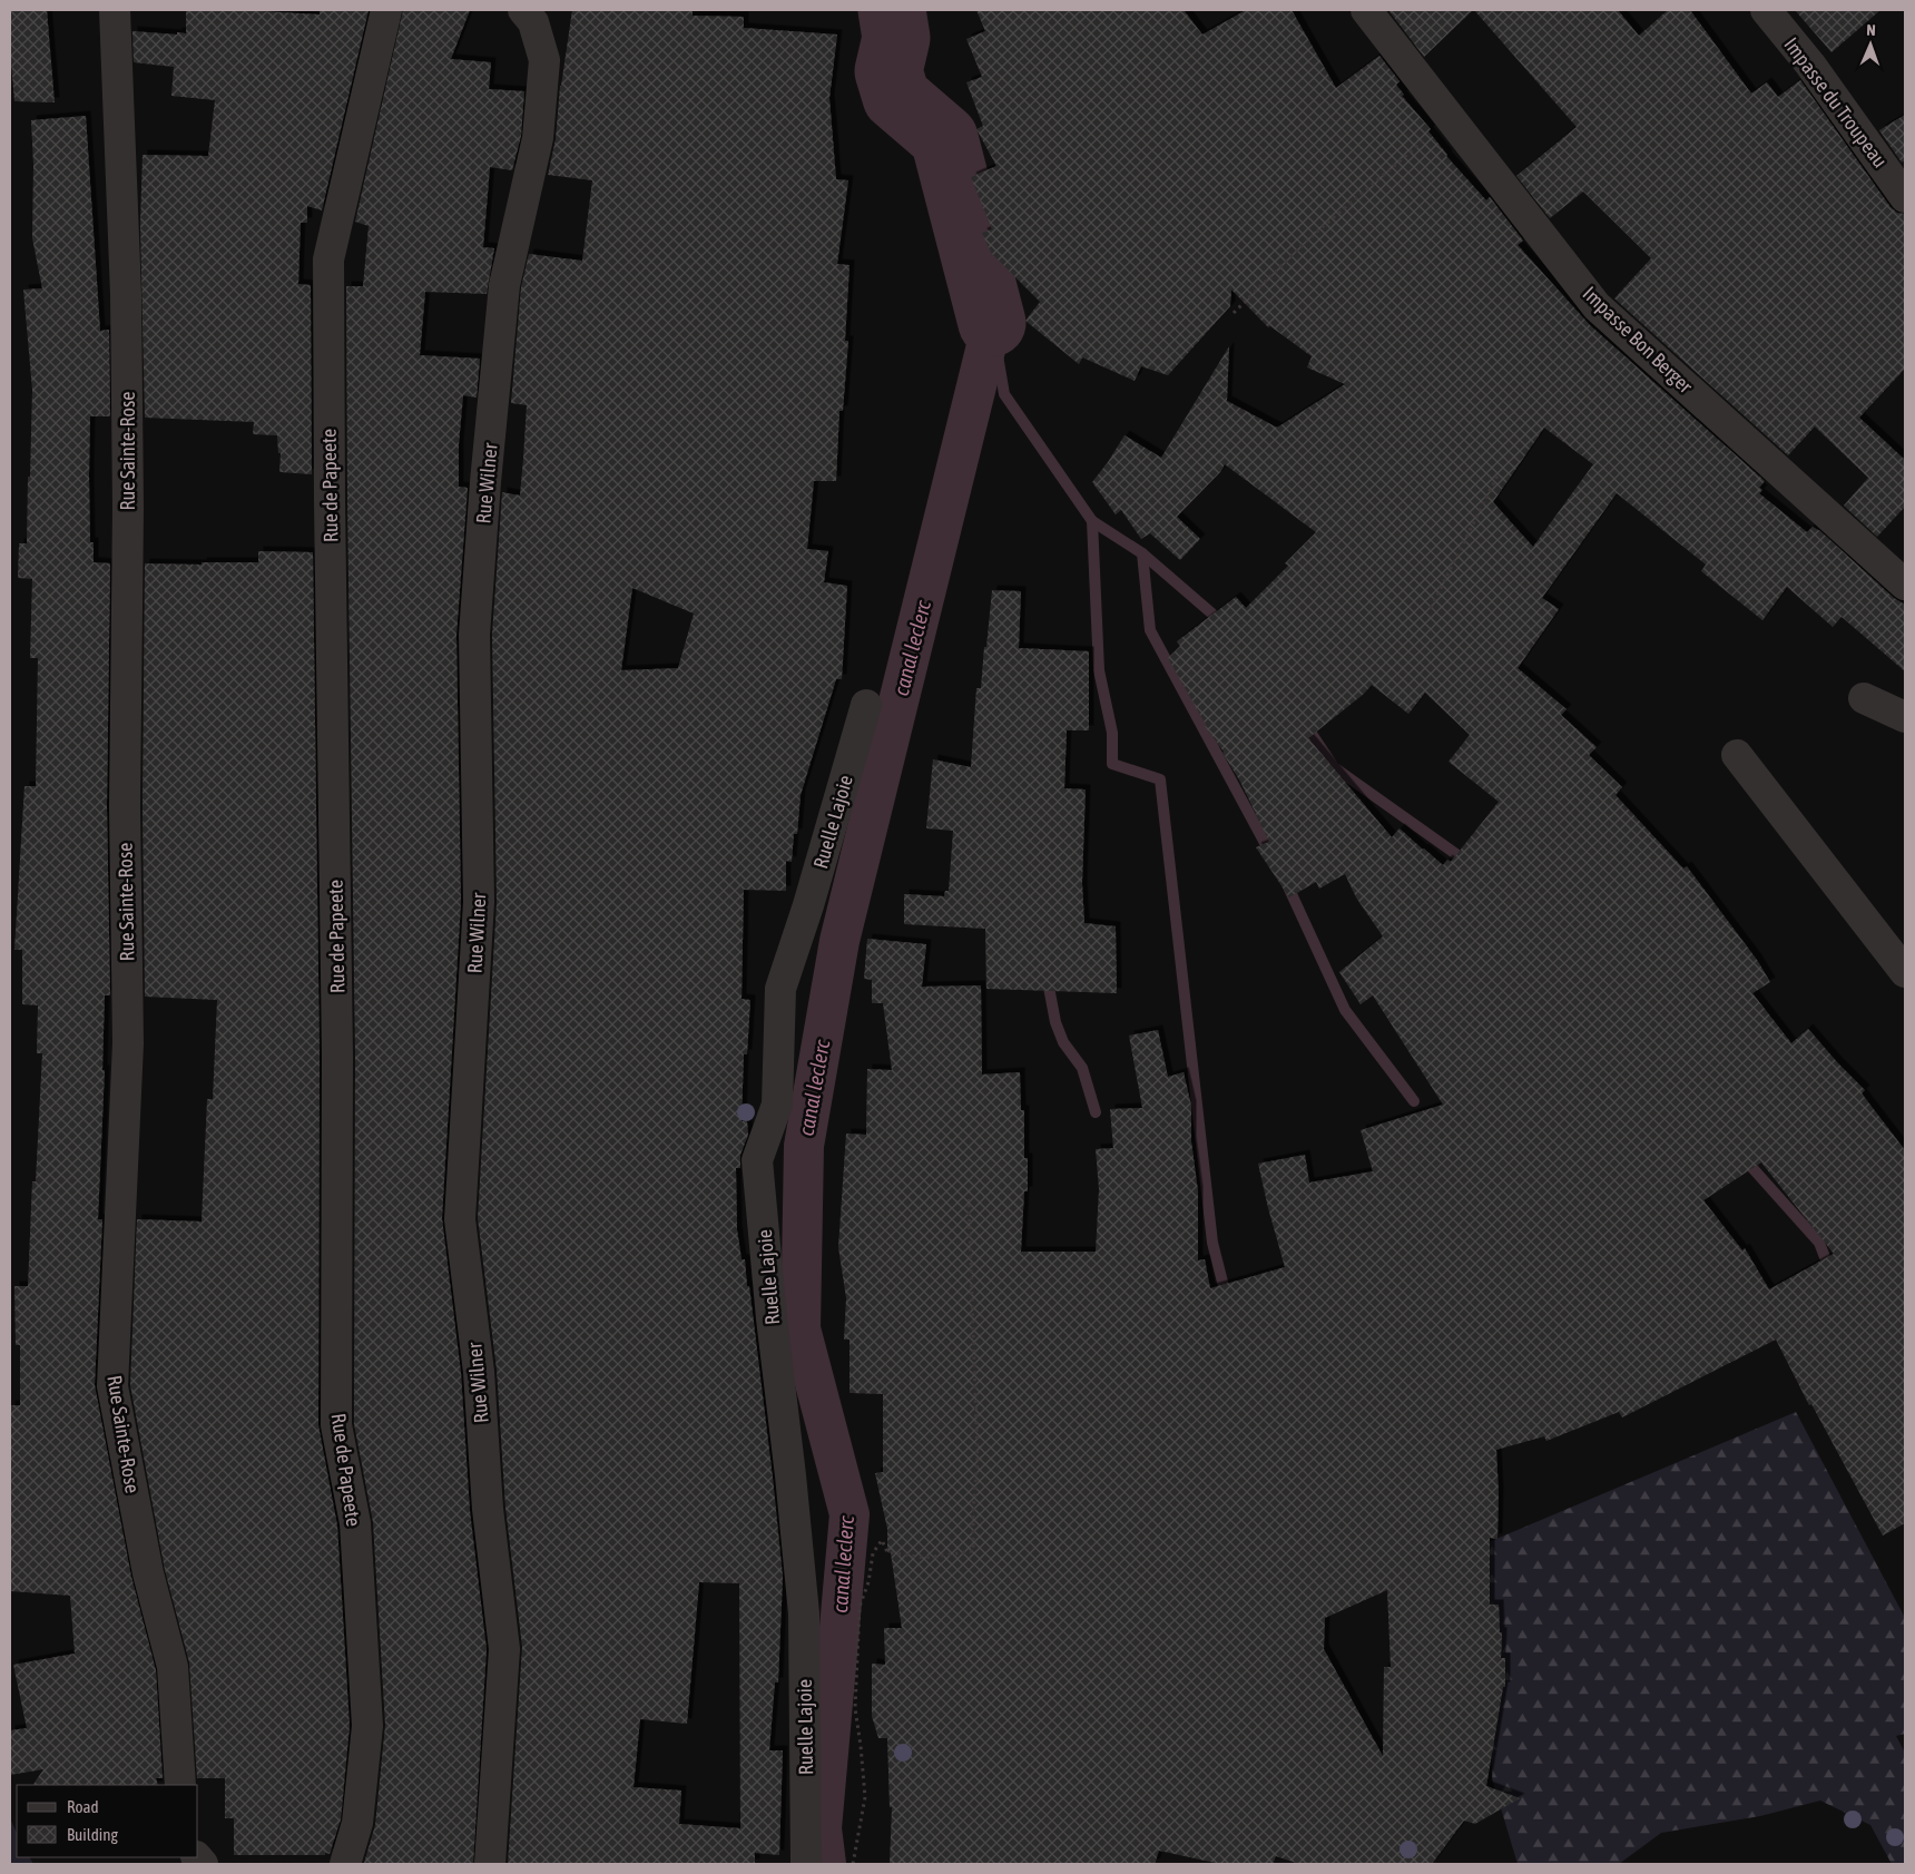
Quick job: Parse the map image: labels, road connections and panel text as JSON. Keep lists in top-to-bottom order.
{
  "streets": {
    "street": [
      "Impasse du Troupeau",
      "Impasse Bon Berger",
      "Rue Sainte-Rose",
      "Rue Wilner",
      "Rue de Papeete",
      "Ruelle Lajoie"
    ]
  },
  "water": ["canal leclerc"],
  "legend": ["Road", "Building"],
  "north": "top"
}
